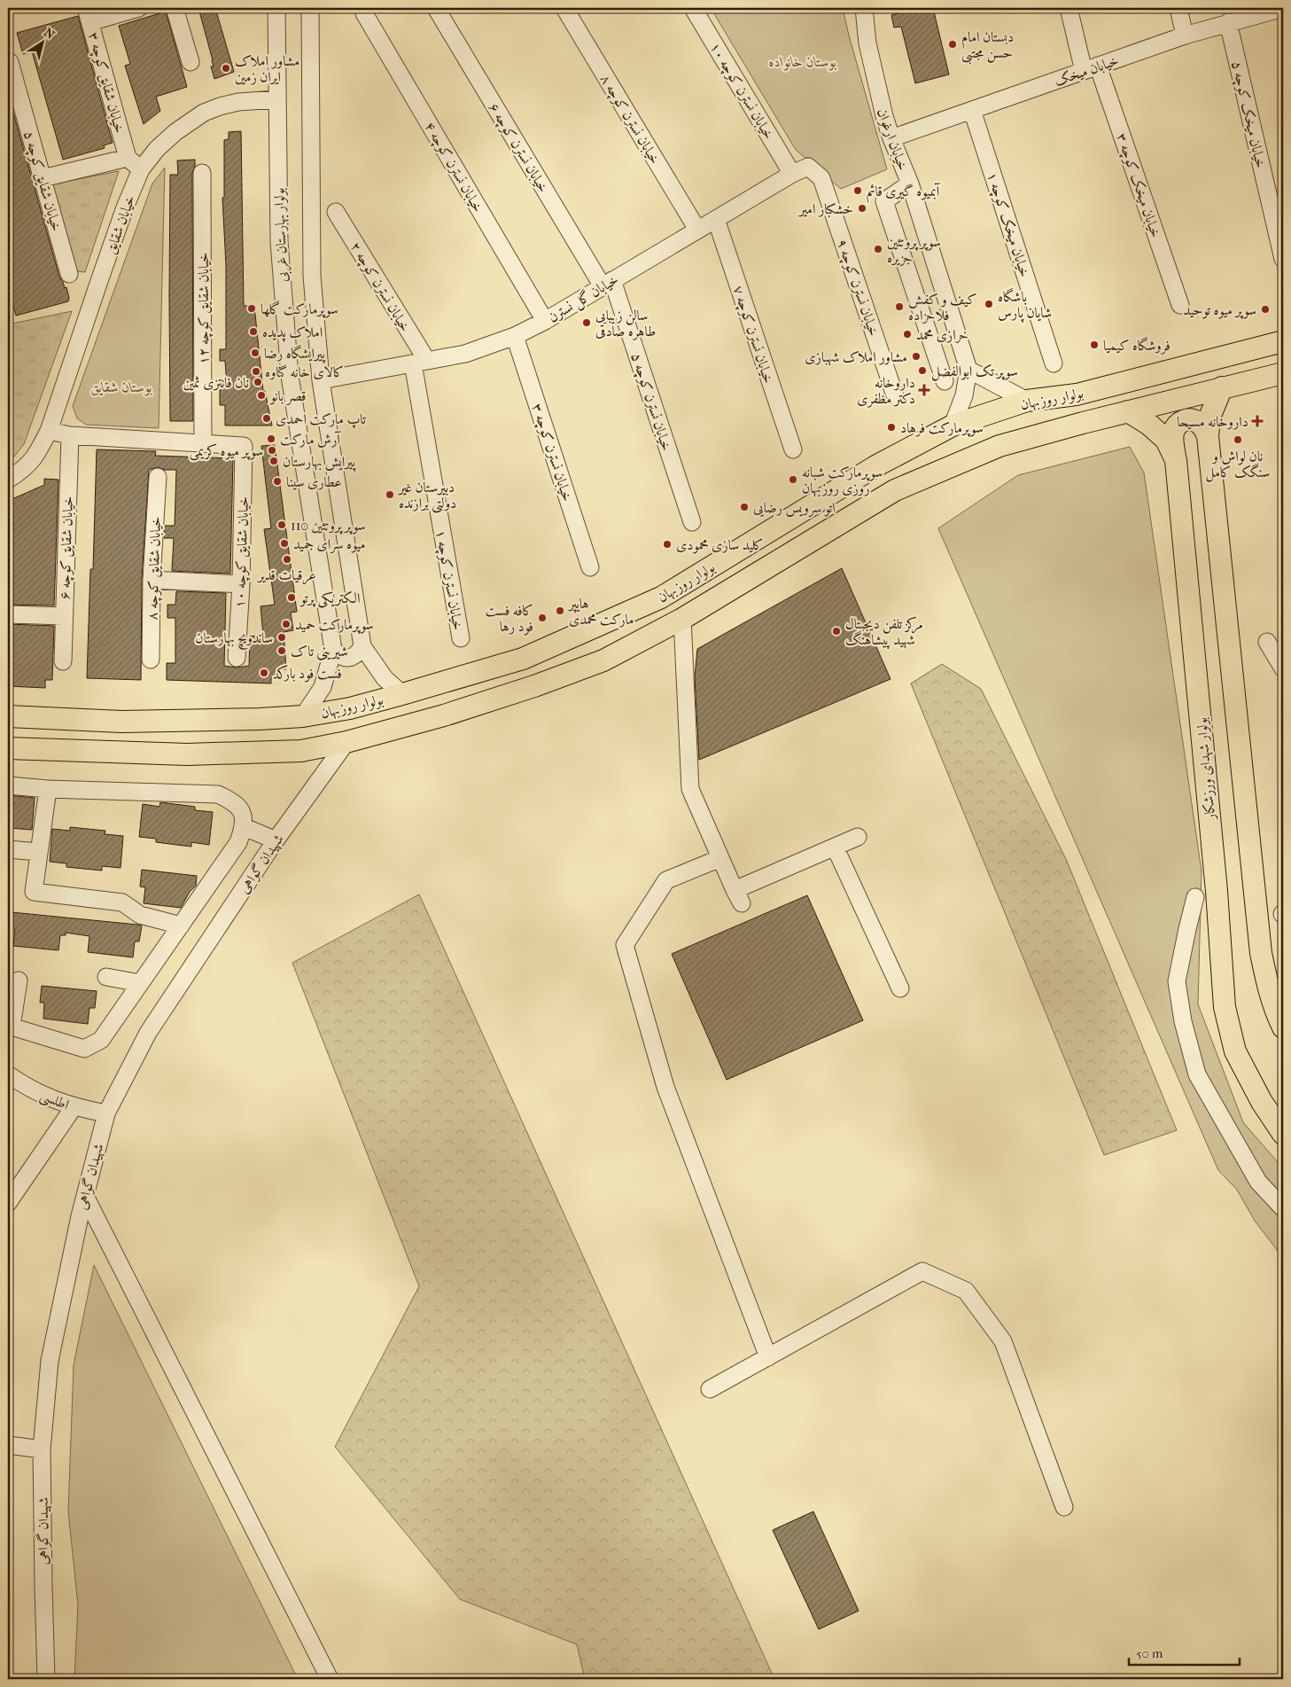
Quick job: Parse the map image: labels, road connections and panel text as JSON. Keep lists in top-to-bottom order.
{
  "streets": {
    "main road": ["بولوار روزبهان", "بولوار شهدای ورزشکار"],
    "street": [
      "خیابان میخک",
      "خیابان شقایق کوچه ۳",
      "خیابان نسترن کوچه ۱۰",
      "خیابان میخک کوچه ۵",
      "خیابان نسترن کوچه ۸",
      "خیابان ارغوان",
      "خیابان نسترن کوچه ۶",
      "خیابان نسترن کوچه ۴",
      "خیابان شقایق کوچه ۵",
      "خیابان میخک کوچه ۳",
      "خیابان شقایق",
      "خیابان میخک کوچه ۱",
      "بولوار بهارستان غربی",
      "خیابان نسترن کوچه ۲",
      "خیابان نسترن کوچه ۹",
      "خیابان گل نسترن",
      "خیابان شقایق کوچه ۱۲",
      "خیابان نسترن کوچه ۷",
      "خیابان نسترن کوچه ۵",
      "خیابان نسترن کوچه ۳",
      "خیابان شقایق کوچه ۶",
      "خیابان شقایق کوچه ۱۰",
      "خیابان شقایق کوچه ۸",
      "خیابان نسترن کوچه ۱",
      "شهیدان گواهی",
      "اطلسی"
    ]
  },
  "crossings": [
    ["خیابان میخک", "خیابان میخک کوچه ۵"],
    ["خیابان میخک", "خیابان ارغوان"],
    ["خیابان میخک", "خیابان میخک کوچه ۳"],
    ["خیابان میخک", "خیابان میخک کوچه ۱"],
    ["خیابان نسترن کوچه ۱۰", "خیابان گل نسترن"],
    ["خیابان نسترن کوچه ۸", "خیابان گل نسترن"],
    ["خیابان نسترن کوچه ۶", "خیابان گل نسترن"],
    ["خیابان نسترن کوچه ۶", "خیابان نسترن کوچه ۵"],
    ["خیابان نسترن کوچه ۴", "خیابان گل نسترن"],
    ["خیابان شقایق", "بولوار بهارستان غربی"],
    ["بولوار بهارستان غربی", "بولوار روزبهان"],
    ["خیابان نسترن کوچه ۲", "خیابان گل نسترن"],
    ["خیابان نسترن کوچه ۲", "خیابان نسترن کوچه ۱"],
    ["خیابان نسترن کوچه ۹", "خیابان گل نسترن"],
    ["خیابان گل نسترن", "خیابان نسترن کوچه ۷"],
    ["خیابان گل نسترن", "خیابان نسترن کوچه ۵"],
    ["خیابان گل نسترن", "خیابان نسترن کوچه ۳"],
    ["خیابان گل نسترن", "خیابان نسترن کوچه ۱"],
    ["خیابان شقایق کوچه ۱۲", "خیابان شقایق کوچه ۱۰"],
    ["بولوار روزبهان", "بولوار شهدای ورزشکار"],
    ["بولوار روزبهان", "شهیدان گواهی"],
    ["شهیدان گواهی", "اطلسی"]
  ],
  "parks": ["بوستان خانواده", "بوستان شقایق"],
  "places": {
    "other": [
      "دبستان امام حسن مجتبی",
      "مشاور املاک ایران زمین",
      "آبمیوه گیری قائم",
      "خشکبار امیر",
      "سوپر پروتئین جزیره",
      "باشگاه شایان پارس",
      "کیف و کفش فلاحزاده",
      "سوپرمارکت گلها",
      "سوپر میوه توحید",
      "سالن زیبایی طاهره صادقی",
      "املاک پدیده",
      "خرازی محمد",
      "فروشگاه کیمیا",
      "پیرایشگاه رضا",
      "مشاور املاک شهبازی",
      "سوپر تک ابوالفضل",
      "کالای خانه گناوه",
      "نان فانتزی ثمین",
      "قصر بانو",
      "تاپ مارکت احمدی",
      "سوپرمارکت فرهاد",
      "آرش مارکت",
      "نان لواش و سنگک کامل",
      "سوپر میوه کریمی",
      "پیرایش بهارستان",
      "سوپرمارکت شبانه روزی روزبهان",
      "عطاری سینا",
      "دبیرستان غیر دولتی برازنده",
      "اتو سرویس رضایی",
      "سوپر پروتئین 110",
      "میوه سرای جمید",
      "کلید سازی محمودی",
      "عرقیات قدیر",
      "الکتریکی پرتو",
      "هایپر مارکت محمدی",
      "کافه فست فود رها",
      "سوپرمارکت حمید",
      "مرکز تلفن دیجیتال شهید پیشاهنگ",
      "ساندویچ بهارستان",
      "شیرینی تاک",
      "فست فود بارکد"
    ],
    "health": ["داروخانه دکتر مظفری", "داروخانه مسیحا"]
  },
  "scale_bar": "50 m",
  "north": "top right"
}
